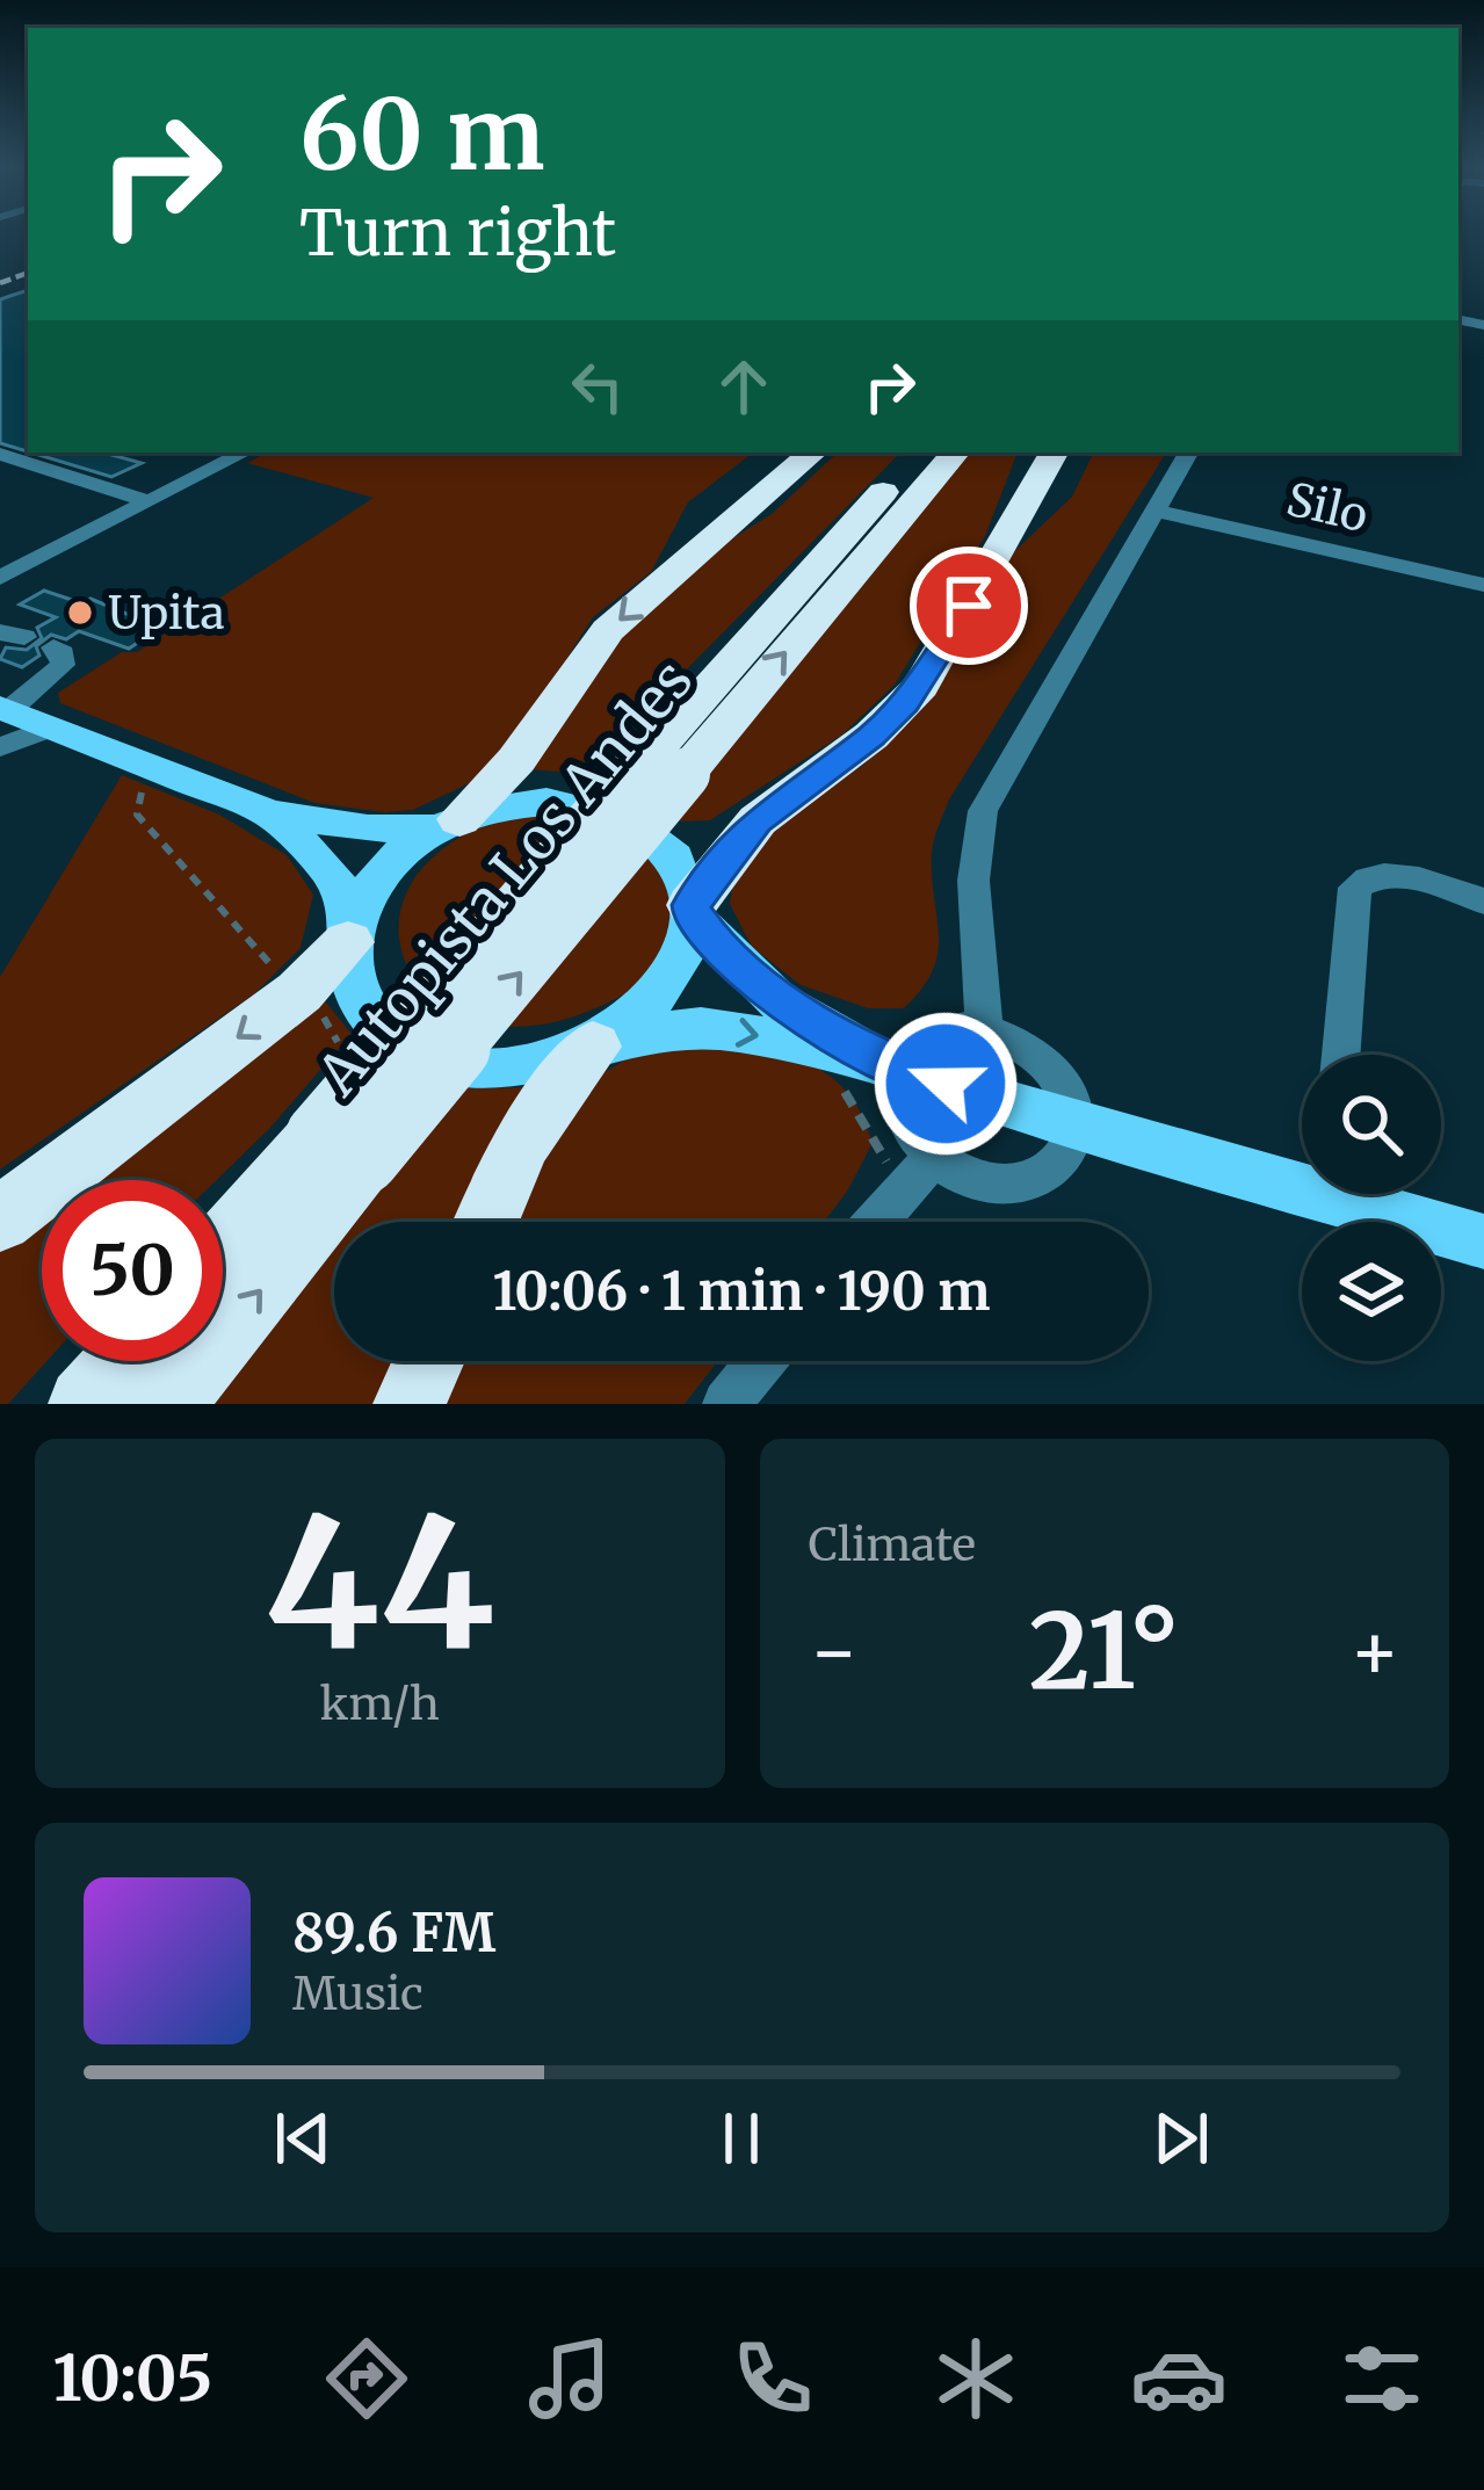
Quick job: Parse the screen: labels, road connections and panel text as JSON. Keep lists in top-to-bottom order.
{
  "streets": {
    "highway": ["Autopista Los Andes"],
    "street": ["Silo"]
  },
  "places": ["Upita"],
  "page": {
    "turn": ["60 m", "Turn right"],
    "limit": "50",
    "trip": "10:06 · 1 min · 190 m",
    "tile": [
      ["44", "km/h"],
      "Climate"
    ],
    "heat": ["−", "21°", "+"],
    "song": ["89.6 FM", "Music"],
    "tabs": "10:05"
  }
}
